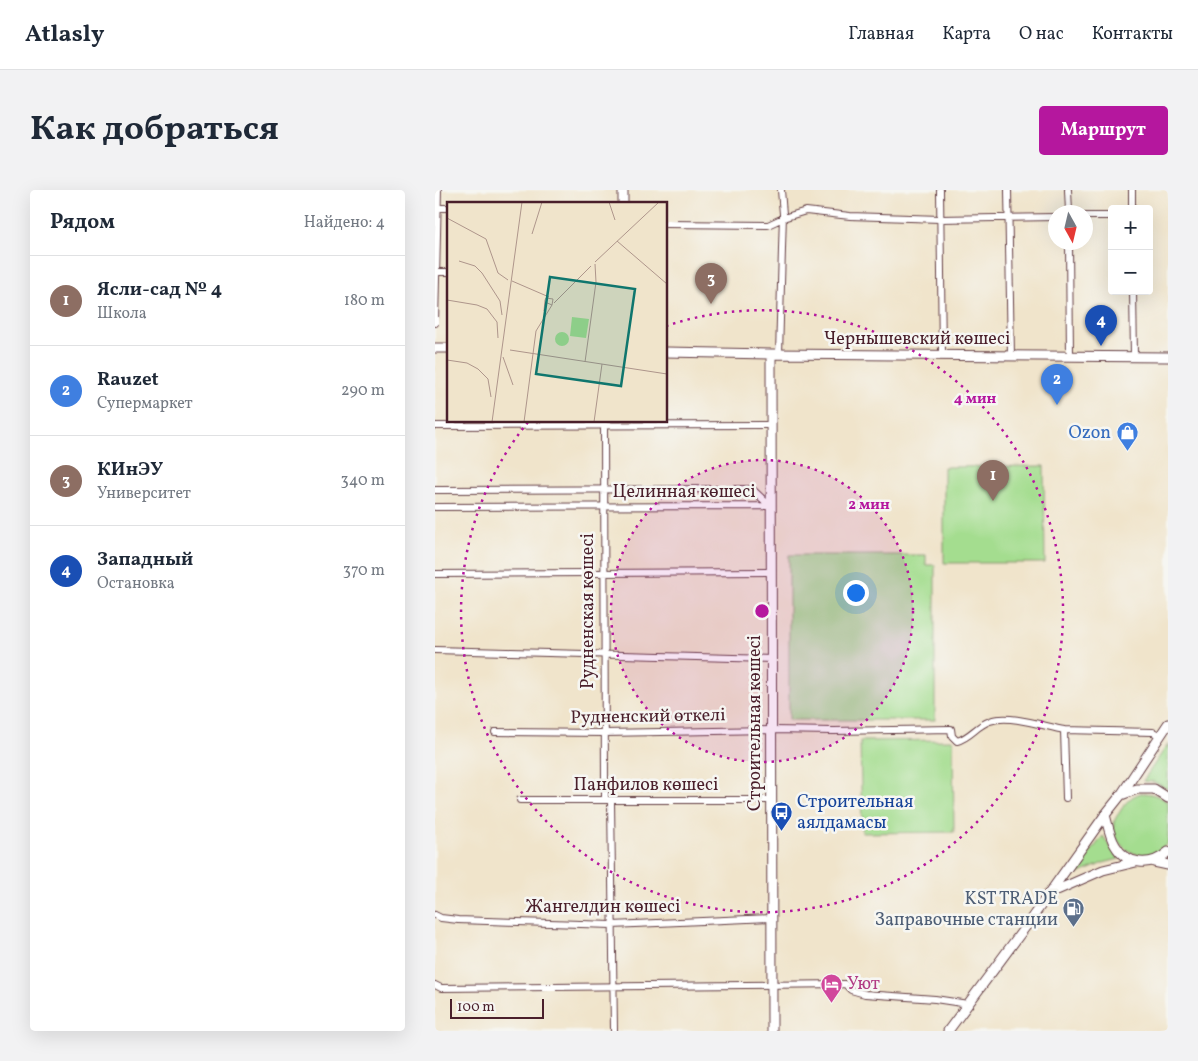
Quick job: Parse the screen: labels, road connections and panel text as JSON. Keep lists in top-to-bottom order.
{
  "streets": {
    "street": [
      "Чернышевский көшесі",
      "Целинная көшесі",
      "Рудненская көшесі",
      "Рудненский өткелі",
      "Строительная көшесі",
      "Панфилов көшесі",
      "Жангелдин көшесі"
    ]
  },
  "crossings": [
    ["Чернышевский көшесі", "Строительная көшесі"],
    ["Целинная көшесі", "Рудненская көшесі"],
    ["Целинная көшесі", "Строительная көшесі"],
    ["Рудненская көшесі", "Рудненский өткелі"],
    ["Рудненская көшесі", "Панфилов көшесі"],
    ["Рудненская көшесі", "Жангелдин көшесі"],
    ["Рудненский өткелі", "Строительная көшесі"],
    ["Строительная көшесі", "Панфилов көшесі"],
    ["Строительная көшесі", "Жангелдин көшесі"]
  ],
  "places": {
    "shop": ["Ozon"],
    "bus stop": ["Строительная аялдамасы"],
    "fuel station": ["KST TRADE Заправочные станции"],
    "hotel": ["Уют"]
  },
  "scale_bar": "100 m",
  "north": "bottom",
  "page": {
    "header": "Atlasly",
    "nav": [
      "Главная",
      "Карта",
      "О нас",
      "Контакты"
    ],
    "title": "Как добраться",
    "buttons": "Маршрут",
    "heading": ["Рядом", "Найдено: 4"],
    "map_buttons": ["+", "−"],
    "list": [
      {
        "mark": "1",
        "name": "Ясли-сад № 4",
        "note": "Школа",
        "value": "180 m"
      },
      {
        "mark": "2",
        "name": "Rauzet",
        "note": "Супермаркет",
        "value": "290 m"
      },
      {
        "mark": "3",
        "name": "КИнЭУ",
        "note": "Университет",
        "value": "340 m"
      },
      {
        "mark": "4",
        "name": "Западный",
        "note": "Остановка",
        "value": "370 m"
      }
    ],
    "pins": [
      "3",
      "4",
      "2",
      "1"
    ],
    "scale": "100 m"
  },
  "rings": ["4 мин", "2 мин"]
}
